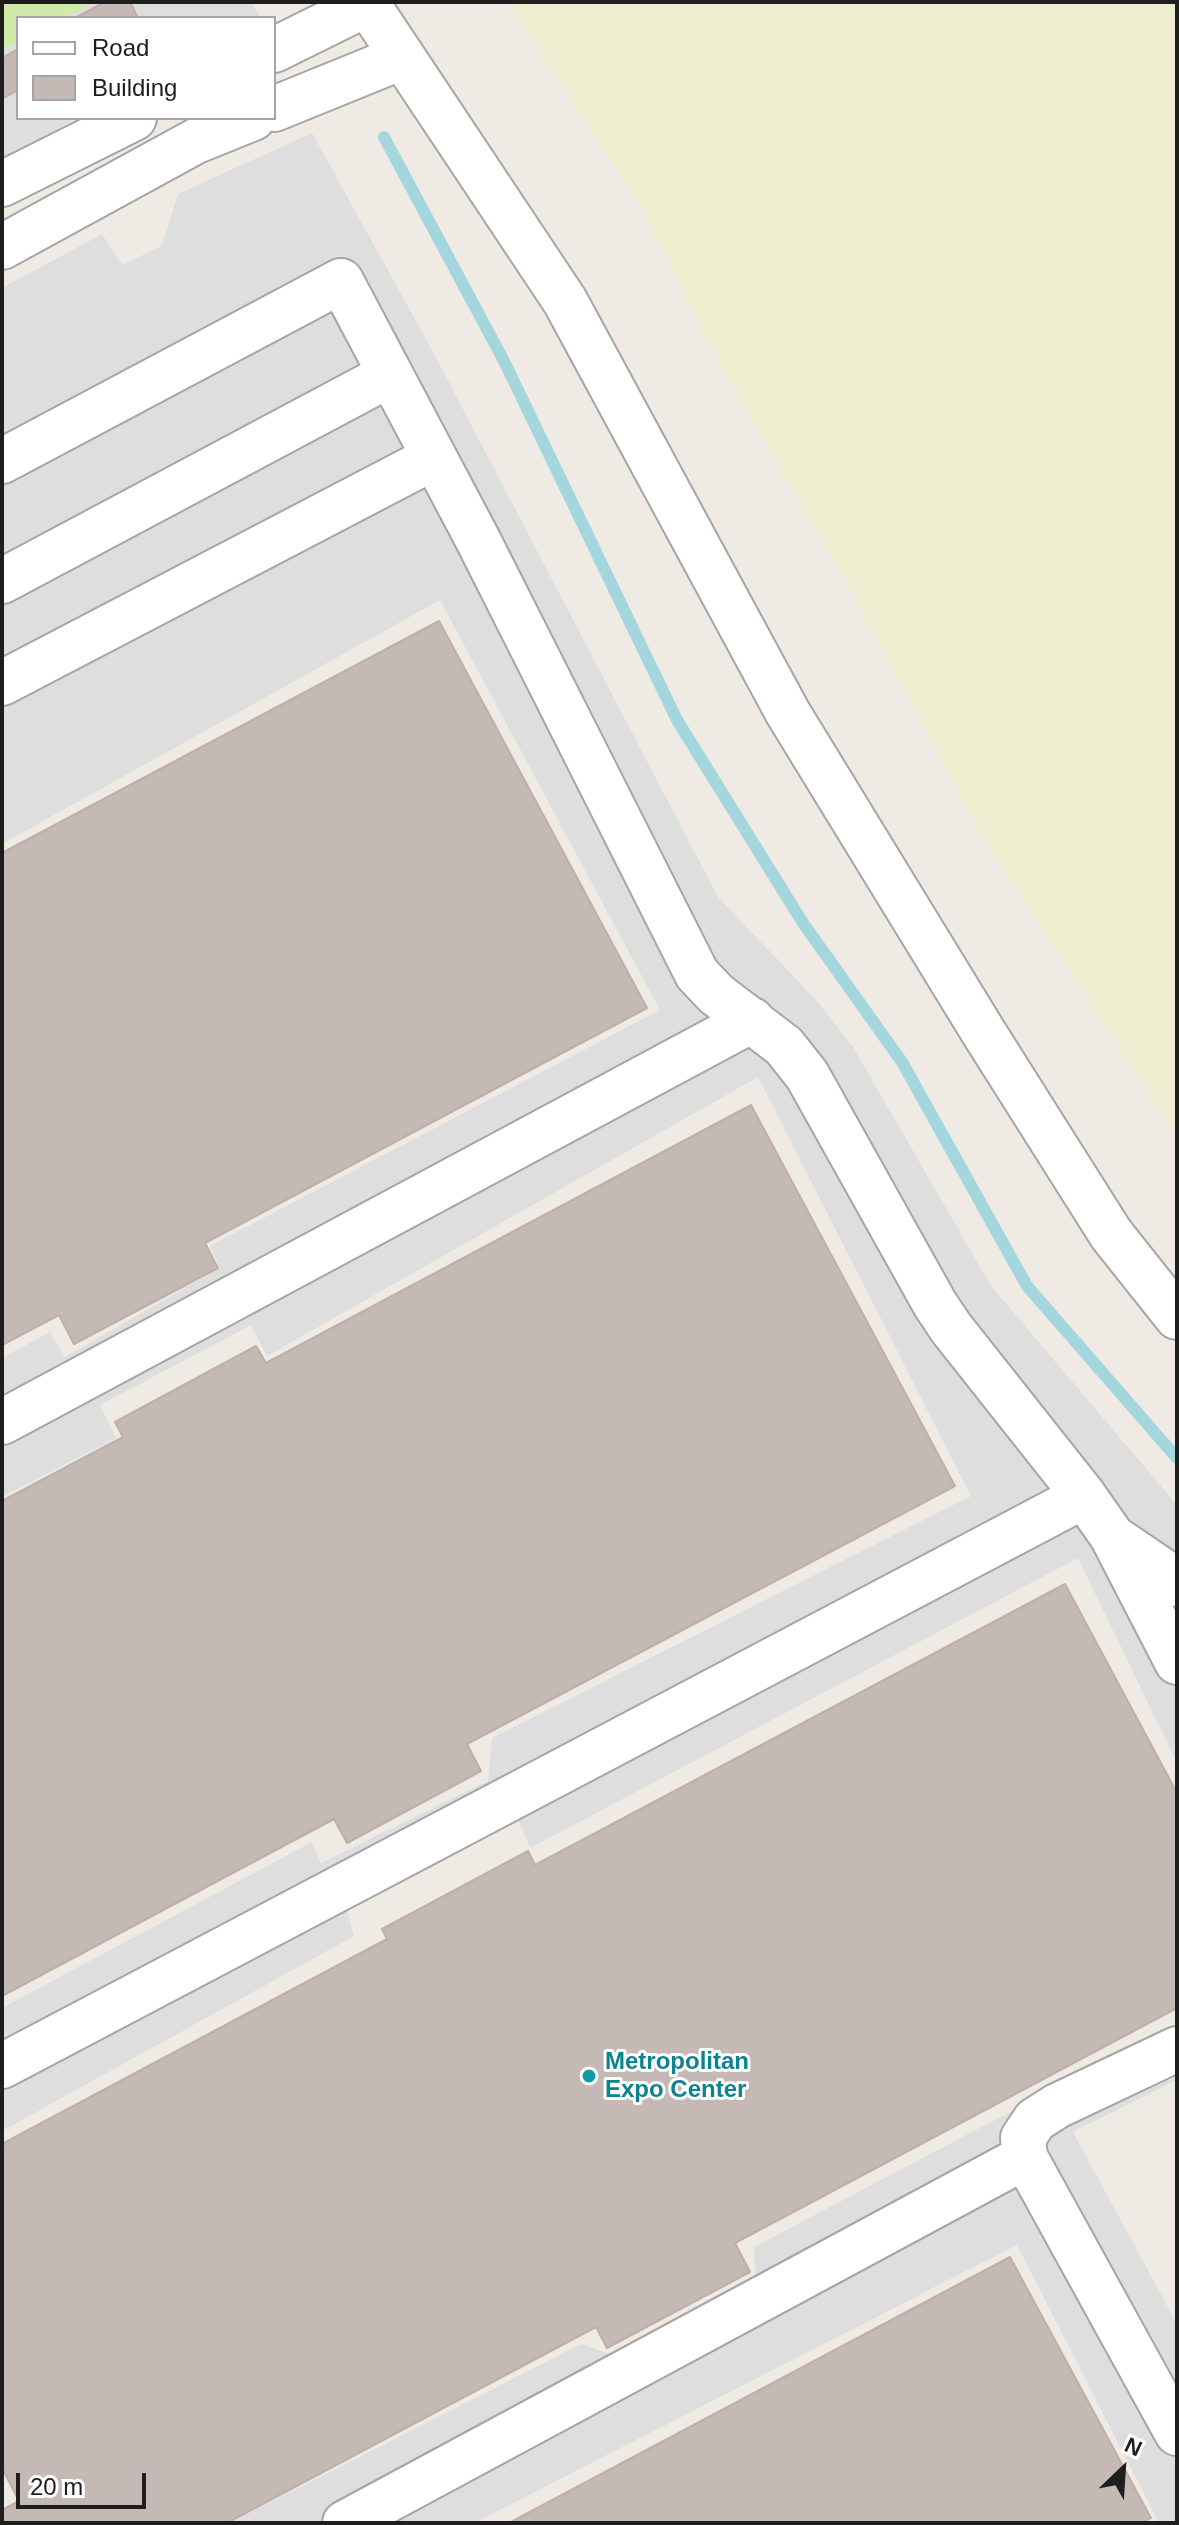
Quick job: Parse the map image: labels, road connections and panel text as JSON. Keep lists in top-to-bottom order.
{
  "places": ["Metropolitan Expo Center"],
  "legend": ["Road", "Building"],
  "scale_bar": "20 m",
  "north": "top right"
}
